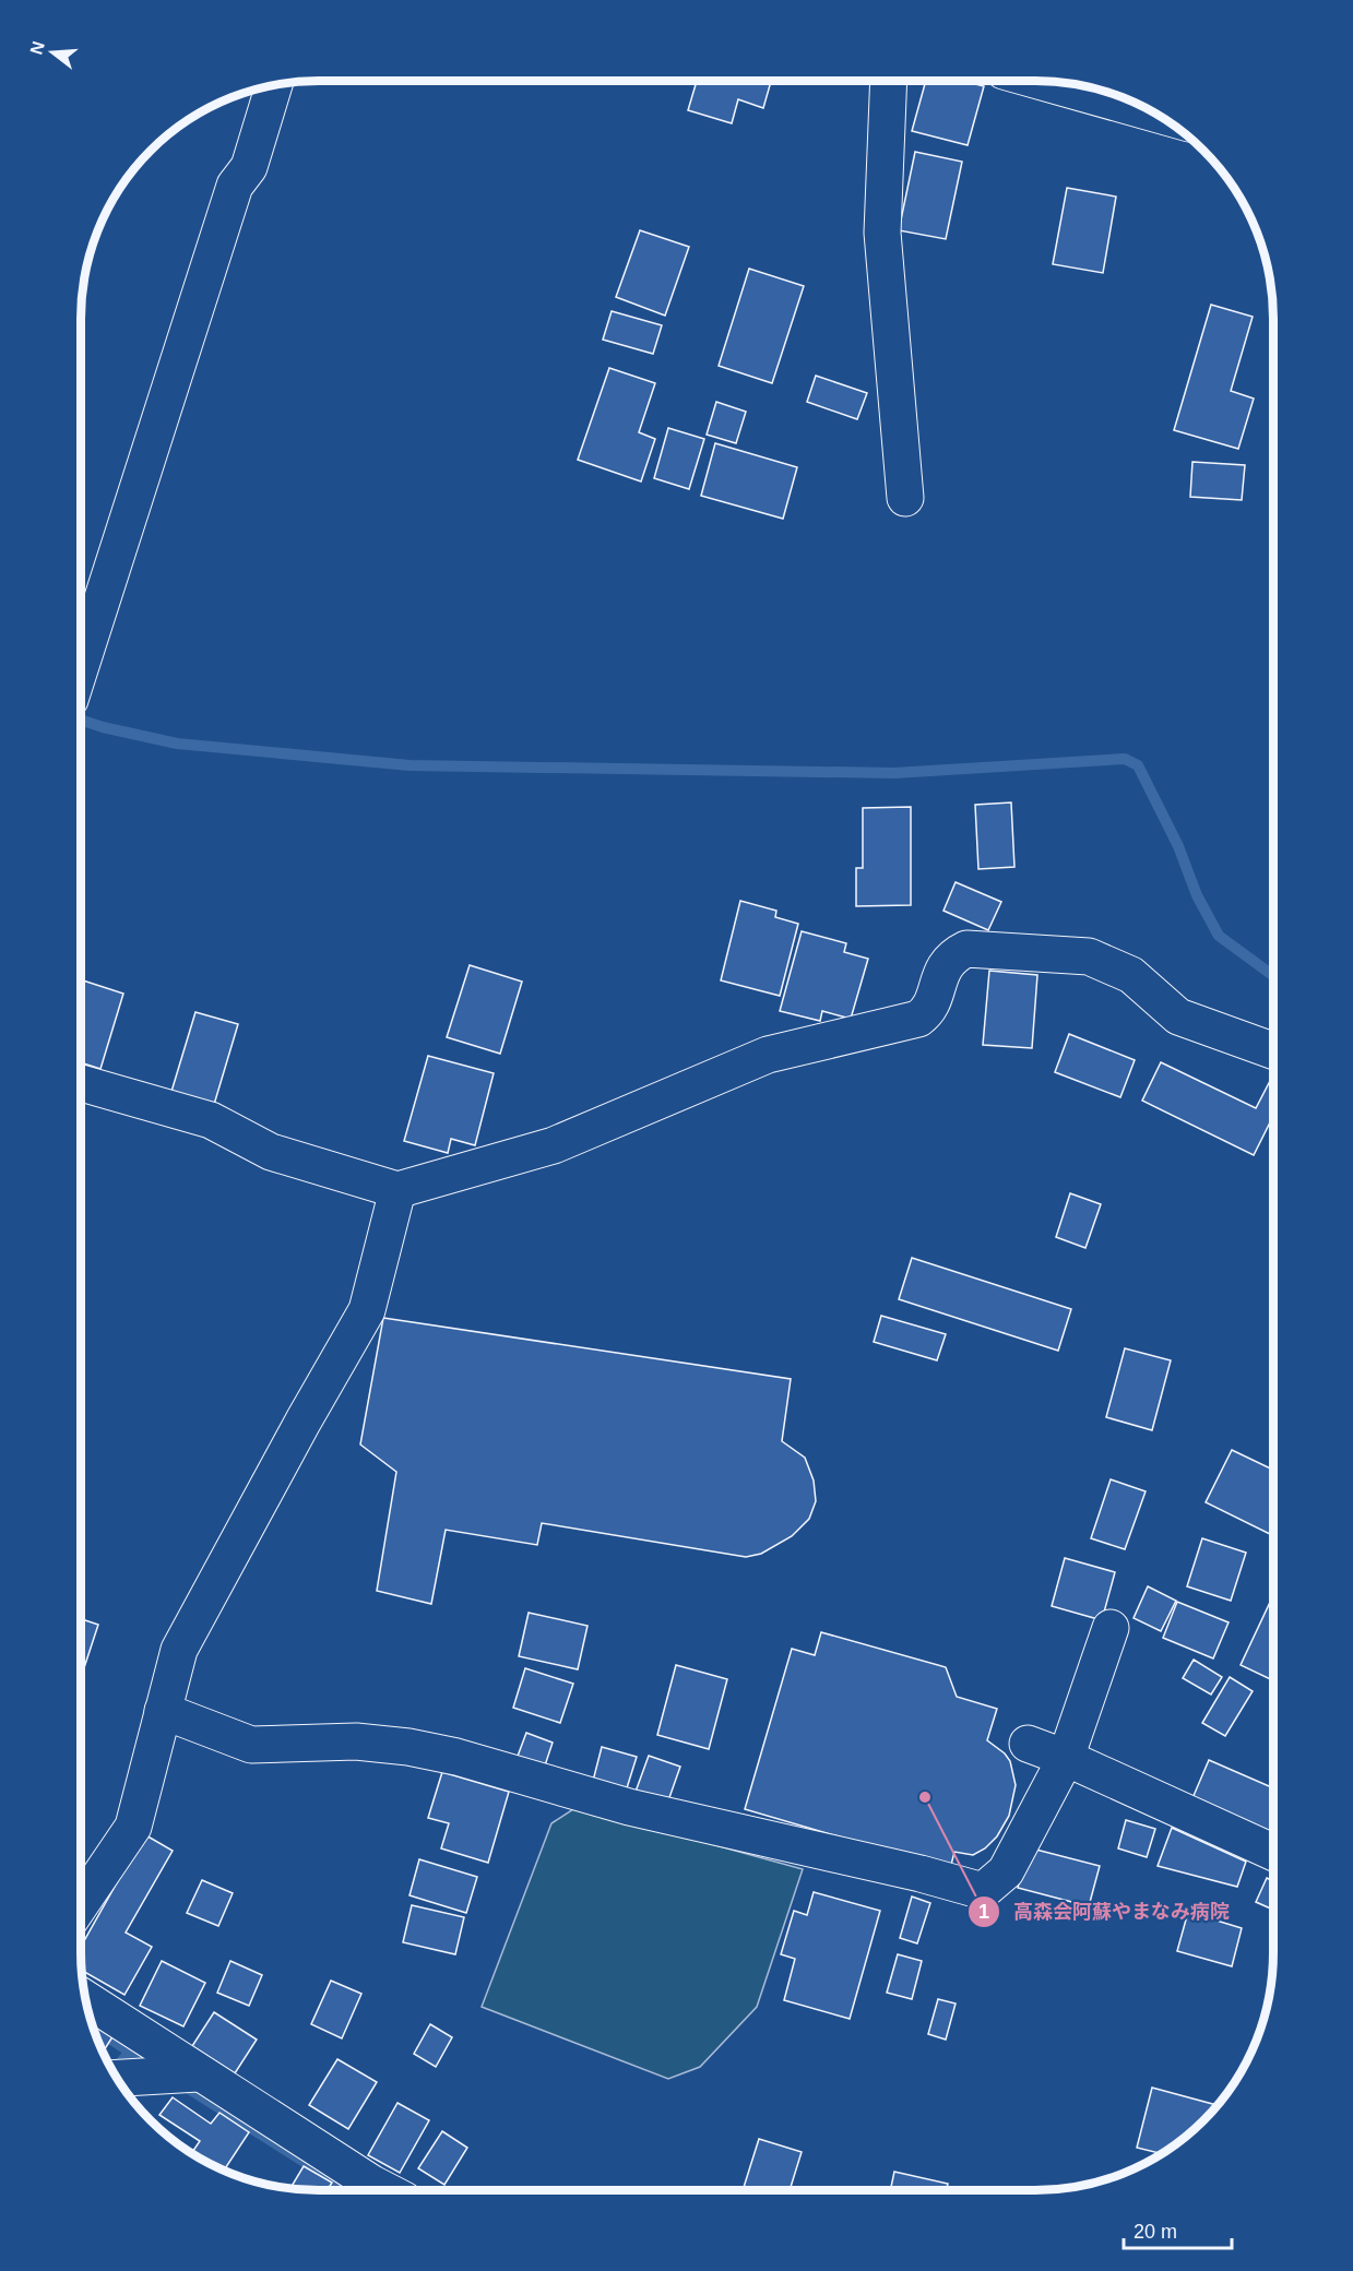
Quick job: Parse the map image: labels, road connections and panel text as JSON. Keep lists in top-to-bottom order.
{
  "places": ["高森会阿蘇やまなみ病院"],
  "scale_bar": "20 m",
  "north": "left"
}
